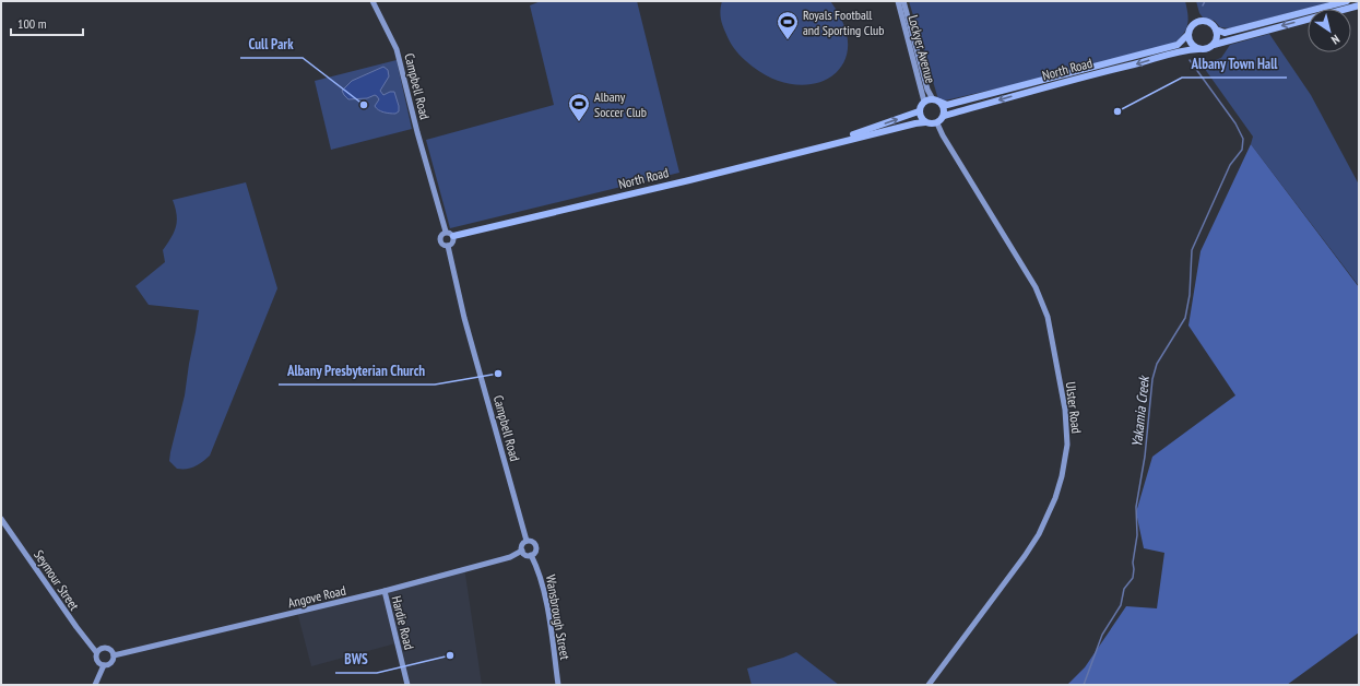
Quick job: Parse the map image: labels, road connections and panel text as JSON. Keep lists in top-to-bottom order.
{
  "streets": {
    "main road": [
      "Lockyer Avenue",
      "North Road",
      "Campbell Road",
      "Ulster Road",
      "Seymour Street",
      "Angove Road",
      "Wansbrough Street",
      "Hardie Road"
    ]
  },
  "crossings": [
    ["Lockyer Avenue", "North Road"],
    ["Lockyer Avenue", "Ulster Road"],
    ["North Road", "Campbell Road"],
    ["North Road", "Ulster Road"],
    ["Campbell Road", "Angove Road"],
    ["Campbell Road", "Wansbrough Street"],
    ["Seymour Street", "Angove Road"],
    ["Angove Road", "Wansbrough Street"],
    ["Angove Road", "Hardie Road"]
  ],
  "water": ["Yakamia Creek"],
  "places": {
    "sports": ["Royals Football and Sporting Club", "Albany Soccer Club"],
    "other": [
      "Cull Park",
      "Albany Town Hall",
      "Albany Presbyterian Church",
      "BWS"
    ]
  },
  "scale_bar": "100 m",
  "north": "bottom right"
}
